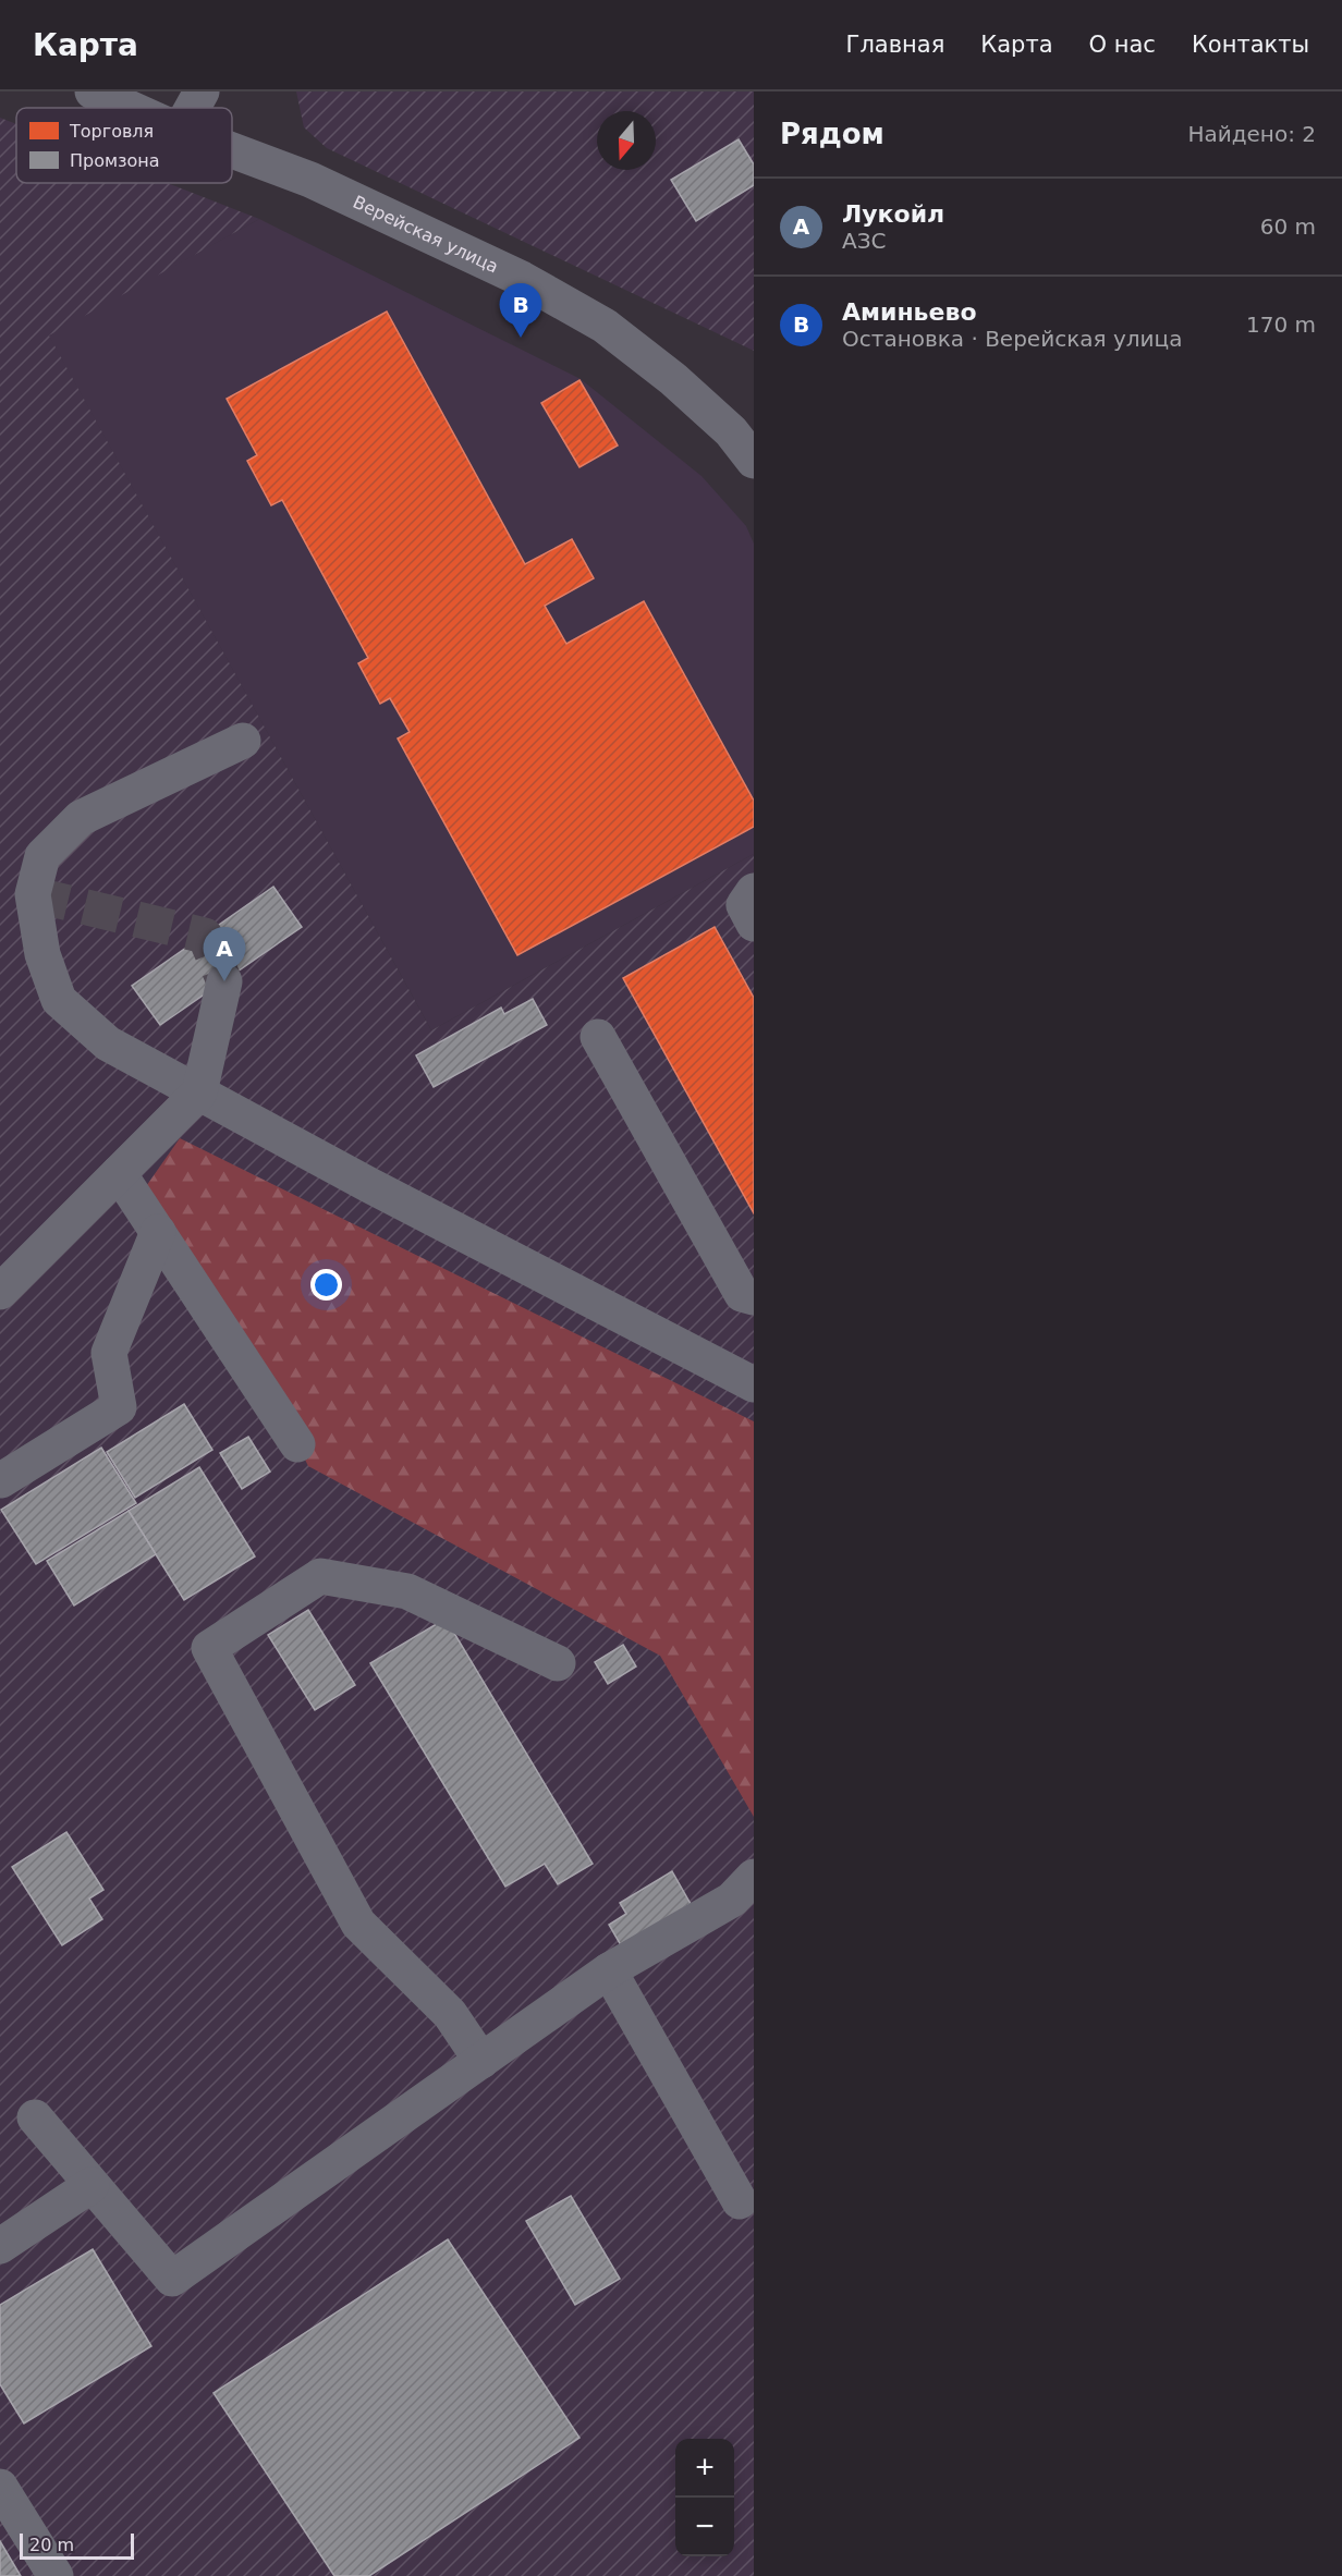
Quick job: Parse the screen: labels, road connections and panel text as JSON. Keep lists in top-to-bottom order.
{
  "streets": {
    "street": ["Верейская улица"]
  },
  "legend": ["Торговля", "Промзона"],
  "scale_bar": "20 m",
  "north": "bottom",
  "page": {
    "header": "Карта",
    "nav": [
      "Главная",
      "Карта",
      "О нас",
      "Контакты"
    ],
    "heading": ["Рядом", "Найдено: 2"],
    "list": [
      {
        "mark": "A",
        "name": "Лукойл",
        "note": "АЗС",
        "value": "60 m"
      },
      {
        "mark": "B",
        "name": "Аминьево",
        "note": "Остановка · Верейская улица",
        "value": "170 m"
      }
    ],
    "pins": ["B", "A"],
    "map_buttons": ["+", "−"],
    "scale": "20 m"
  }
}
